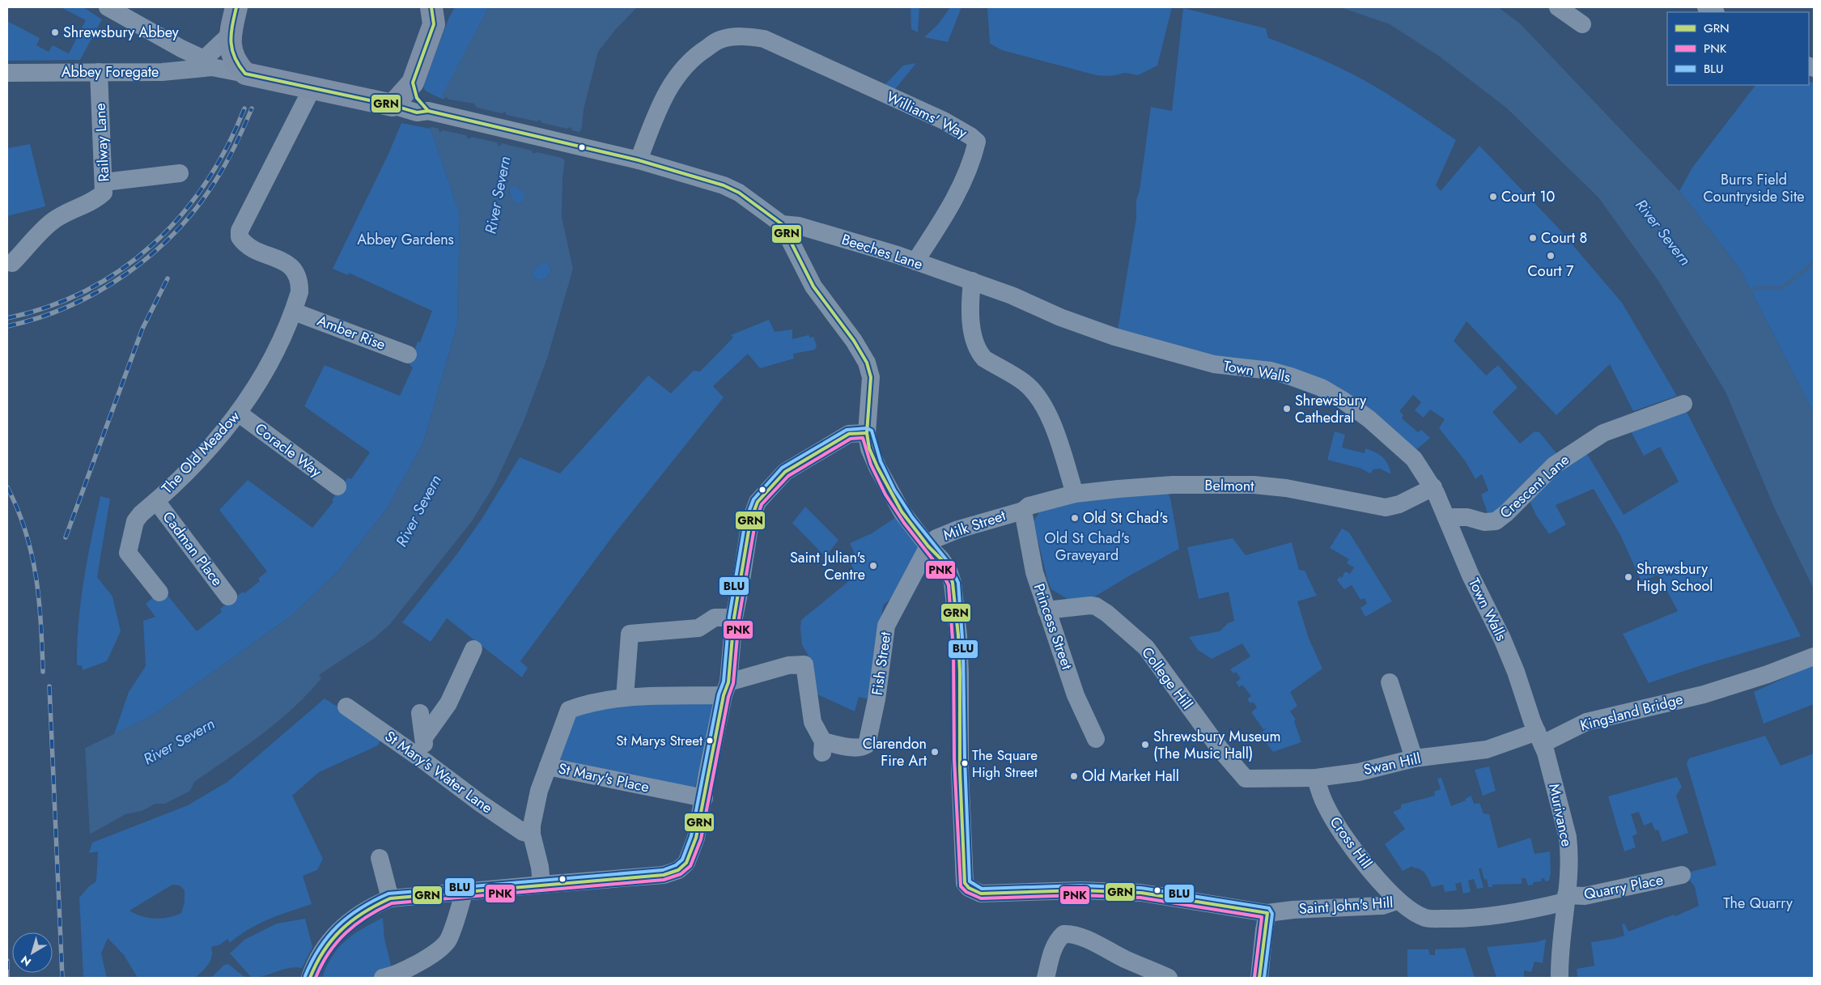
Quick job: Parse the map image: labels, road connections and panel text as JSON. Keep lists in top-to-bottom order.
{
  "streets": {
    "main road": ["Abbey Foregate"],
    "street": [
      "Williams' Way",
      "Railway Lane",
      "Beeches Lane",
      "Amber Rise",
      "Town Walls",
      "Coracle Way",
      "The Old Meadow",
      "Belmont",
      "Crescent Lane",
      "Milk Street",
      "Cadman Place",
      "Princess Street",
      "Fish Street",
      "College Hill",
      "Kingsland Bridge",
      "Swan Hill",
      "St Mary's Water Lane",
      "St Mary's Place",
      "Murivance",
      "Cross Hill",
      "Quarry Place",
      "Saint John's Hill"
    ]
  },
  "crossings": [
    ["Abbey Foregate", "Williams' Way"],
    ["Abbey Foregate", "Railway Lane"],
    ["Abbey Foregate", "Beeches Lane"],
    ["Abbey Foregate", "The Old Meadow"],
    ["Williams' Way", "Beeches Lane"],
    ["Beeches Lane", "Town Walls"],
    ["Amber Rise", "The Old Meadow"],
    ["Town Walls", "Belmont"],
    ["Town Walls", "Crescent Lane"],
    ["Town Walls", "Kingsland Bridge"],
    ["Town Walls", "Swan Hill"],
    ["Town Walls", "Murivance"],
    ["Coracle Way", "The Old Meadow"],
    ["The Old Meadow", "Cadman Place"],
    ["Belmont", "Milk Street"],
    ["Belmont", "Princess Street"],
    ["Milk Street", "Princess Street"],
    ["Milk Street", "Fish Street"],
    ["Milk Street", "Saint John's Hill"],
    ["Princess Street", "College Hill"],
    ["Fish Street", "St Mary's Place"],
    ["Fish Street", "Saint John's Hill"],
    ["College Hill", "Swan Hill"],
    ["Kingsland Bridge", "Swan Hill"],
    ["Kingsland Bridge", "Murivance"],
    ["Swan Hill", "Murivance"],
    ["Swan Hill", "Cross Hill"],
    ["Murivance", "Quarry Place"],
    ["Murivance", "Saint John's Hill"],
    ["Cross Hill", "Saint John's Hill"],
    ["Quarry Place", "Saint John's Hill"]
  ],
  "water": ["River Severn"],
  "parks": [
    "Burrs Field Countryside Site",
    "Abbey Gardens",
    "Old St Chad's Graveyard",
    "The Quarry"
  ],
  "places": [
    "Shrewsbury Abbey",
    "Court 10",
    "Court 8",
    "Court 7",
    "Shrewsbury Cathedral",
    "Old St Chad's",
    "Saint Julian's Centre",
    "Shrewsbury High School",
    "St Marys Street",
    "Shrewsbury Museum (The Music Hall)",
    "Clarendon Fire Art",
    "The Square High Street",
    "Old Market Hall"
  ],
  "lines": ["transit line GRN", "transit line BLU", "transit line PNK"],
  "legend": ["GRN", "PNK", "BLU"],
  "north": "bottom left"
}
